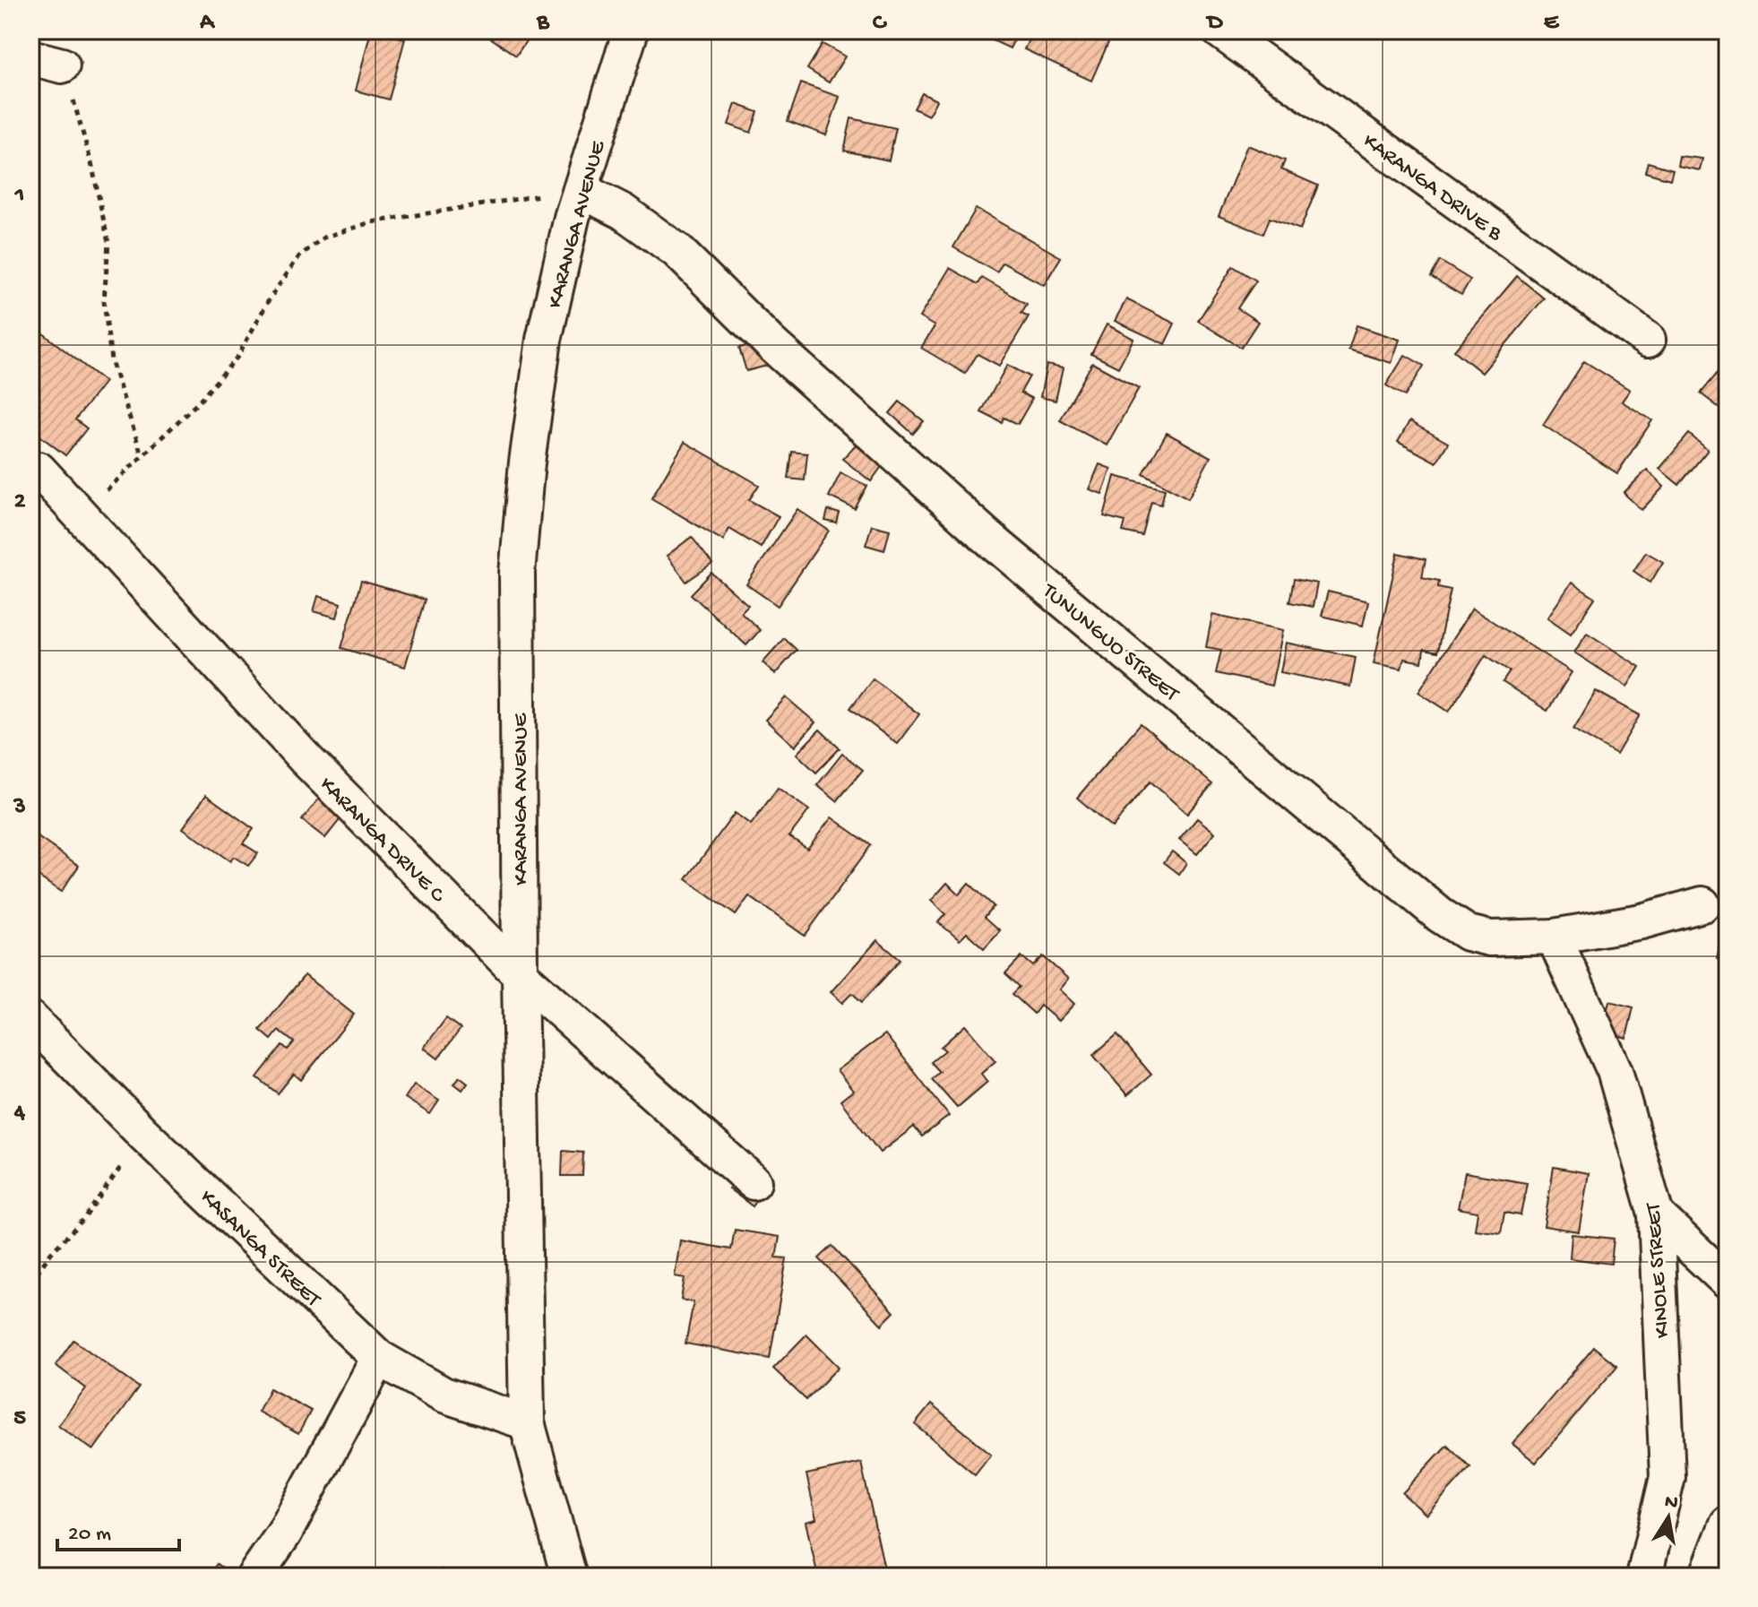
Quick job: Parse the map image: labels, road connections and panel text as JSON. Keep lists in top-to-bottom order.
{
  "streets": {
    "street": [
      "KARANGA DRIVE B",
      "KARANGA AVENUE",
      "TUNUNGUO STREET",
      "KARANGA DRIVE C",
      "KASANGA STREET",
      "KINOLE STREET"
    ]
  },
  "crossings": [
    ["KARANGA AVENUE", "TUNUNGUO STREET"],
    ["KARANGA AVENUE", "KARANGA DRIVE C"],
    ["KARANGA AVENUE", "KASANGA STREET"],
    ["TUNUNGUO STREET", "KINOLE STREET"]
  ],
  "scale_bar": "20 m",
  "north": "top",
  "grid": {
    "columns": [
      "A",
      "B",
      "C",
      "D",
      "E"
    ],
    "rows": [
      "1",
      "2",
      "3",
      "4",
      "5"
    ]
  }
}
